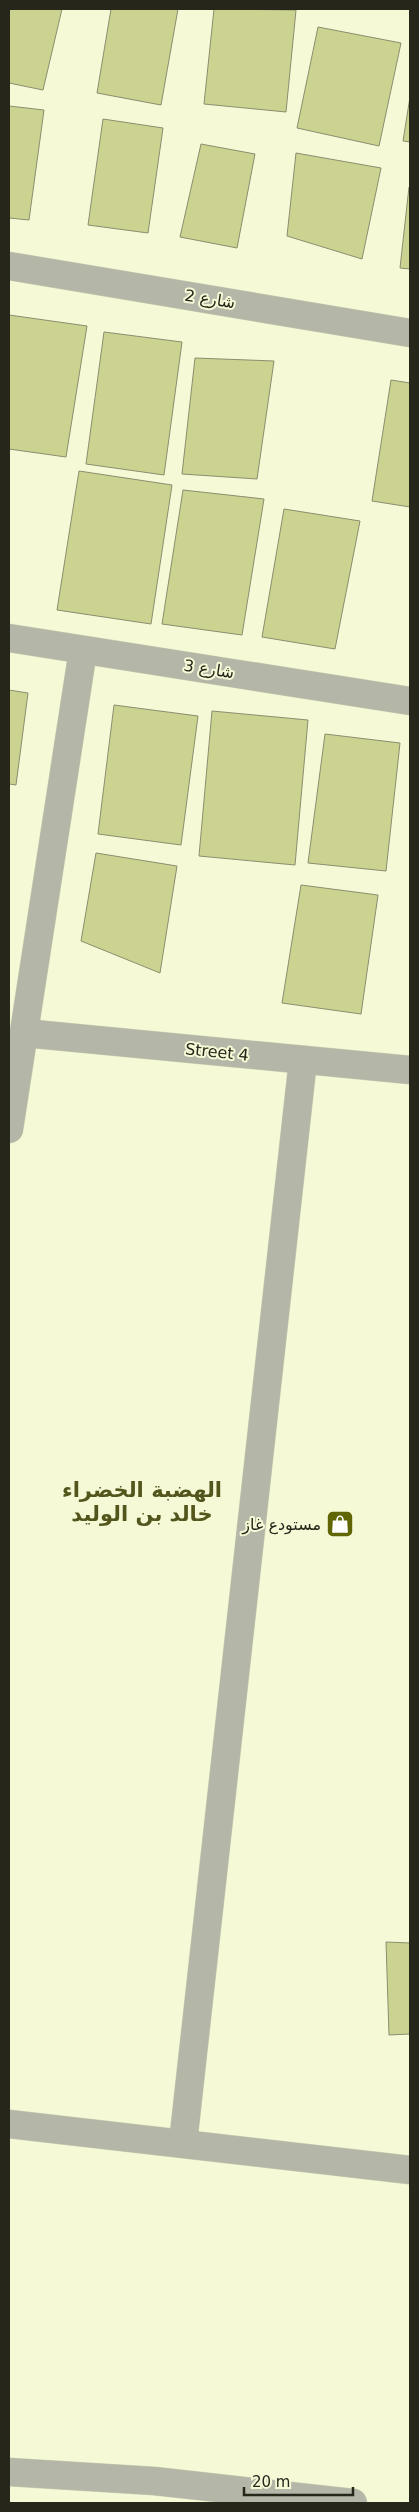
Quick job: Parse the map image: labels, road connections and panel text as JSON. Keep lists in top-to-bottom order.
{
  "streets": {
    "street": ["شارع 2", "شارع 3", "Street 4"]
  },
  "districts": ["الهضبة الخضراء خالد بن الوليد"],
  "places": {
    "shop": ["مستودع غاز"]
  },
  "scale_bar": "20 m"
}
